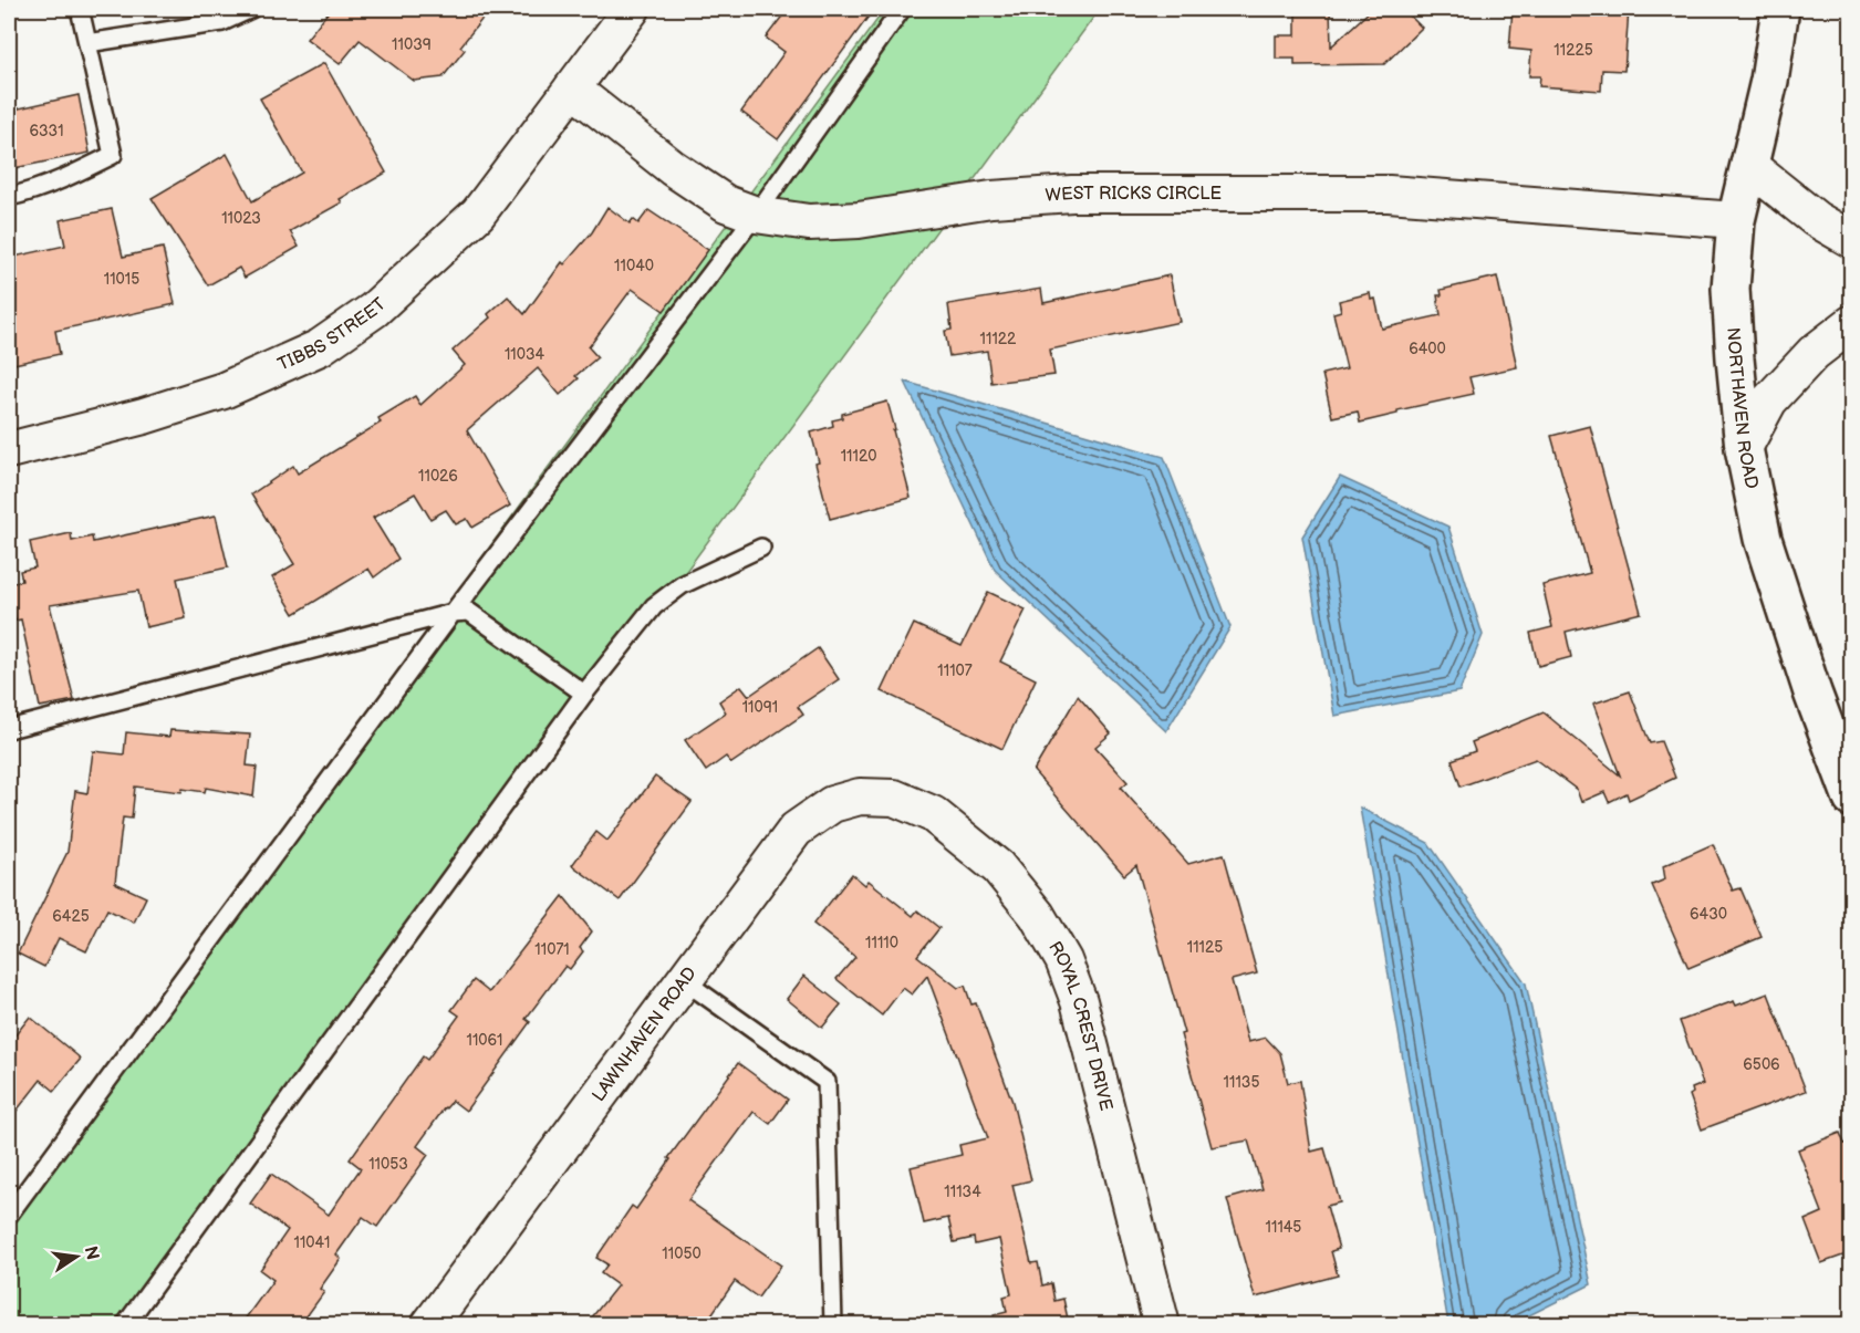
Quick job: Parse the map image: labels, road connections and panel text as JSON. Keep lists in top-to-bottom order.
{
  "streets": {
    "street": [
      "WEST RICKS CIRCLE",
      "TIBBS STREET",
      "NORTHAVEN ROAD",
      "ROYAL CREST DRIVE",
      "LAWNHAVEN ROAD"
    ]
  },
  "crossings": [
    ["WEST RICKS CIRCLE", "TIBBS STREET"],
    ["WEST RICKS CIRCLE", "NORTHAVEN ROAD"],
    ["ROYAL CREST DRIVE", "LAWNHAVEN ROAD"]
  ],
  "house_numbers": [
    "11039",
    "11225",
    "6331",
    "11023",
    "11040",
    "11015",
    "11122",
    "6400",
    "11034",
    "11120",
    "11026",
    "11107",
    "11091",
    "6430",
    "6425",
    "11110",
    "11125",
    "11071",
    "11061",
    "6506",
    "11135",
    "11053",
    "11134",
    "11145",
    "11041",
    "11050"
  ],
  "north": "right"
}
